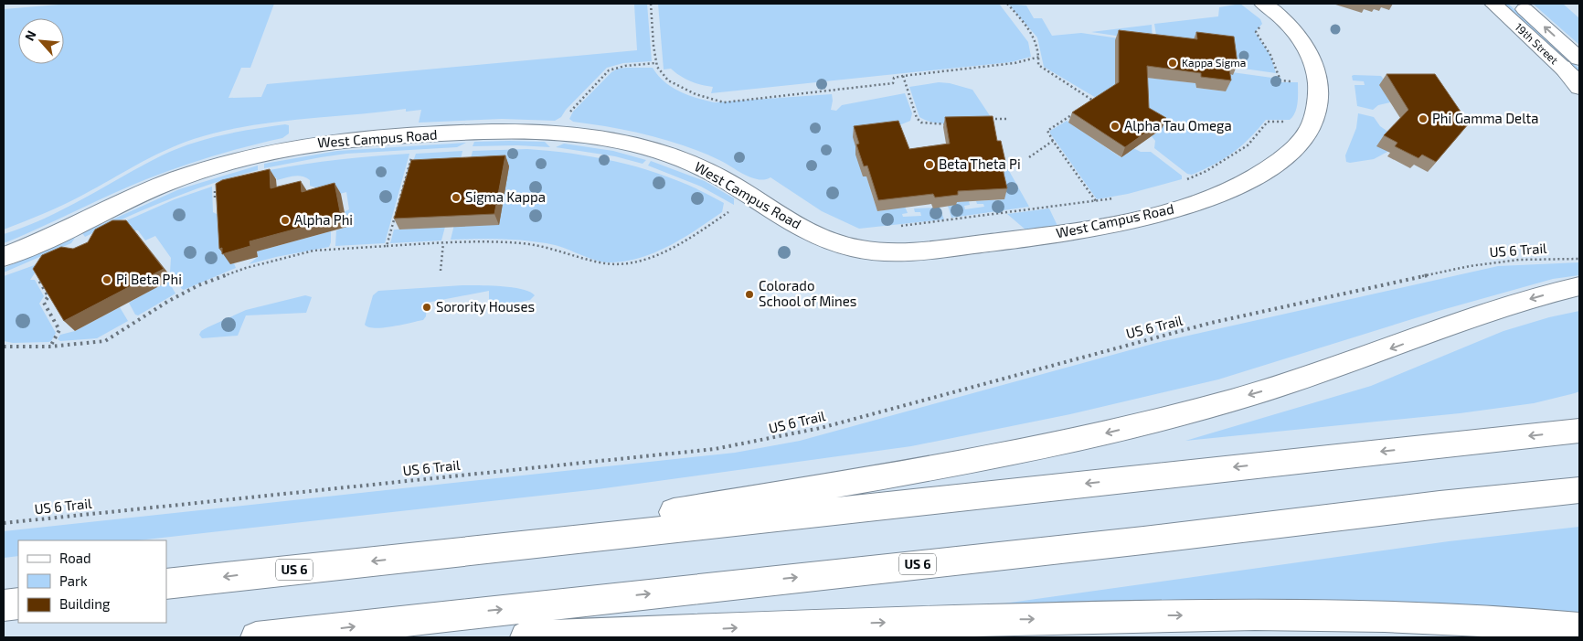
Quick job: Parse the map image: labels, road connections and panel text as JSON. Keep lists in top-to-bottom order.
{
  "streets": {
    "main road": ["19th Street", "West Campus Road", "US 6"],
    "path": ["US 6 Trail"]
  },
  "places": [
    "Kappa Sigma",
    "Phi Gamma Delta",
    "Alpha Tau Omega",
    "Beta Theta Pi",
    "Sigma Kappa",
    "Alpha Phi",
    "Pi Beta Phi",
    "Colorado School of Mines",
    "Sorority Houses"
  ],
  "legend": ["Road", "Park", "Building"],
  "north": "top left"
}
